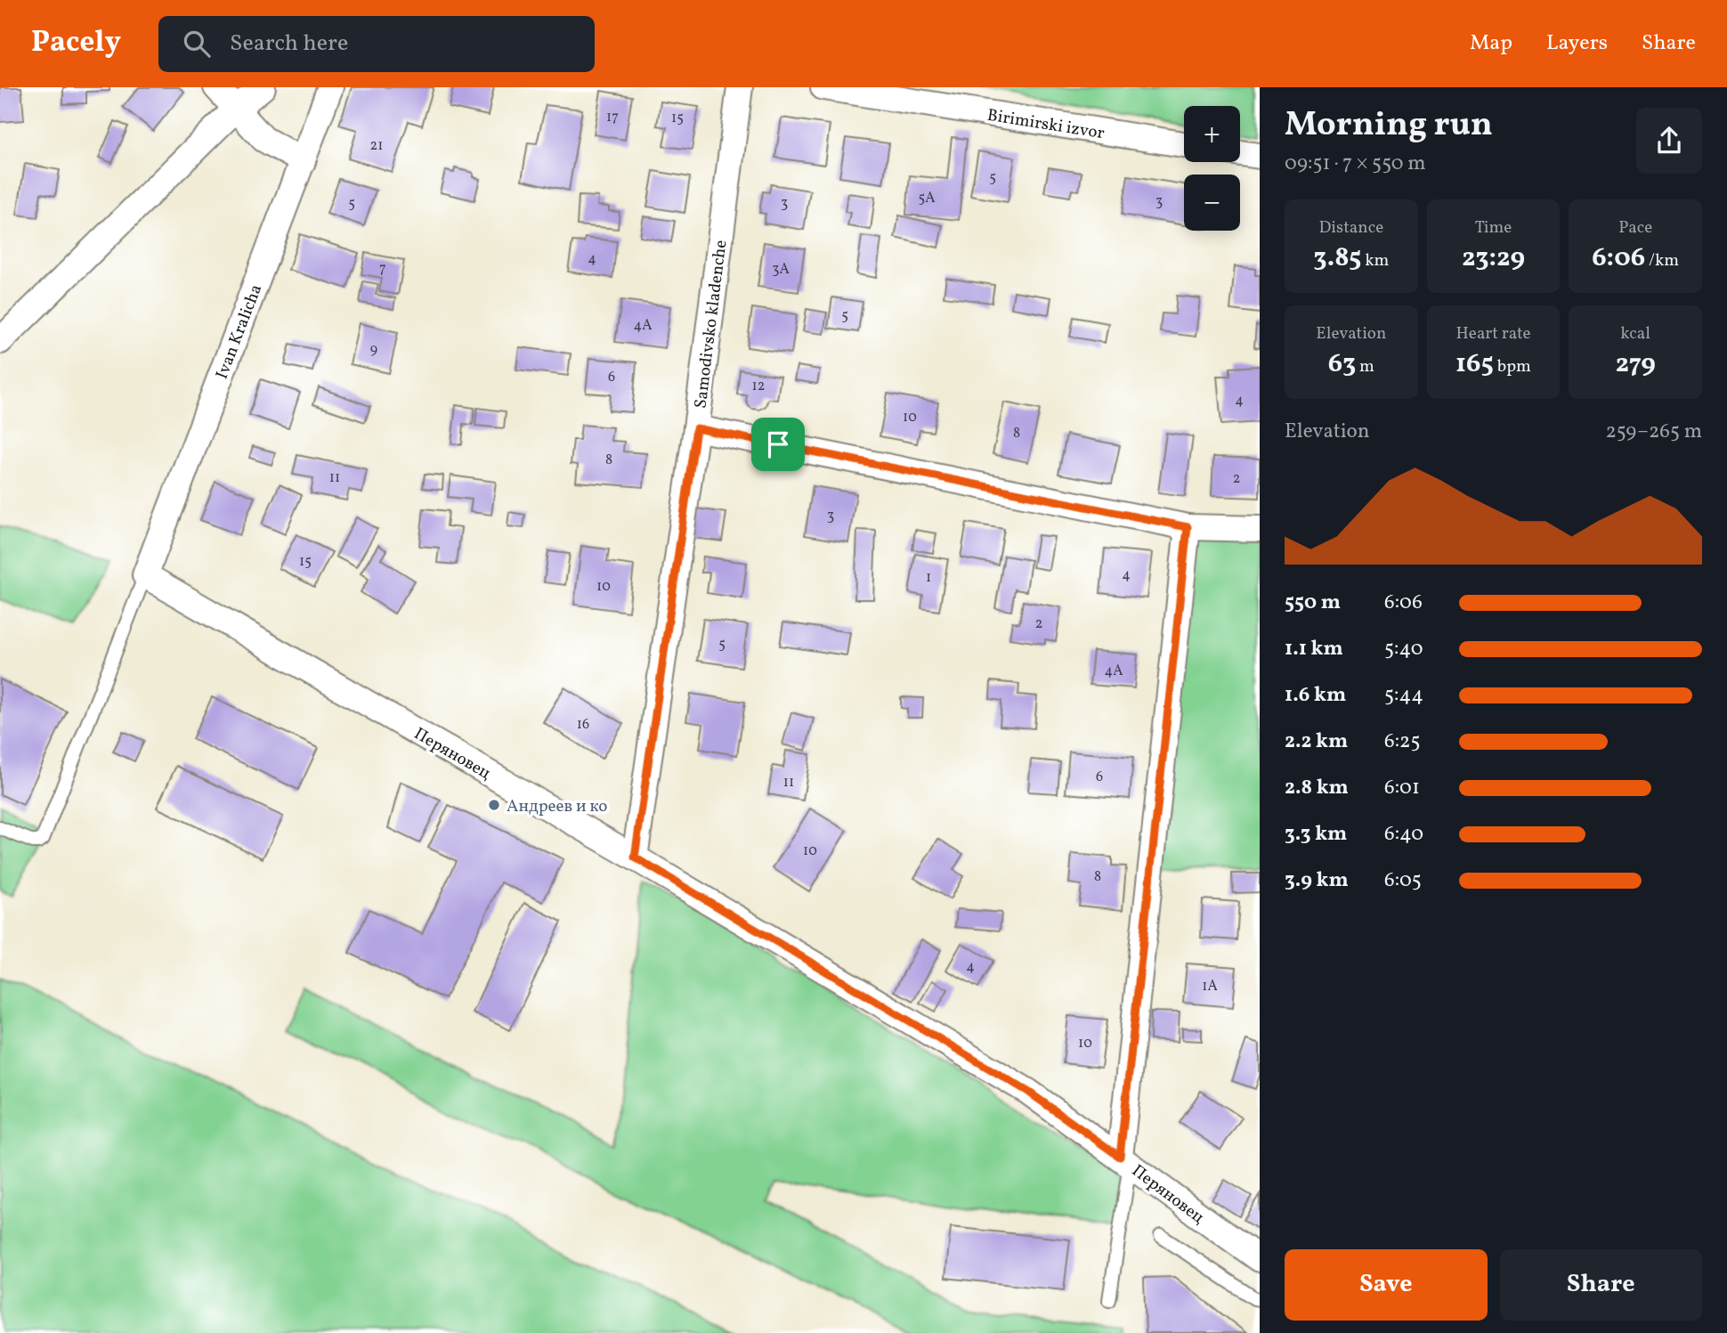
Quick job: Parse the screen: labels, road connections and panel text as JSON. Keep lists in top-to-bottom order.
{
  "streets": {
    "street": [
      "Birimirski izvor",
      "Samodivsko kladenche",
      "Ivan Kralicha",
      "Перяновец"
    ]
  },
  "crossings": [
    ["Samodivsko kladenche", "Перяновец"],
    ["Ivan Kralicha", "Перяновец"]
  ],
  "places": ["Андреев и ко"],
  "house_numbers": [
    "17",
    "15",
    "21",
    "5",
    "5А",
    "3",
    "5",
    "3",
    "4",
    "7",
    "3А",
    "5",
    "4А",
    "9",
    "6",
    "12",
    "4",
    "10",
    "8",
    "8",
    "11",
    "2",
    "3",
    "15",
    "4",
    "1",
    "10",
    "2",
    "5",
    "4А",
    "16",
    "6",
    "11",
    "10",
    "8",
    "4",
    "1А",
    "10"
  ],
  "page": {
    "header": "Pacely",
    "search": "Search here",
    "nav": ["Map", "Layers", "Share"],
    "heading": ["Morning run", "09:51 · 7 × 550 m"],
    "map_buttons": ["+", "−"],
    "stats": [
      ["Distance", "3.85 km"],
      ["Time", "23:29"],
      ["Pace", "6:06 /km"],
      ["Elevation", "63 m"],
      ["Heart rate", "165 bpm"],
      ["kcal", "279"]
    ],
    "chart": ["Elevation", "259–265 m"],
    "list": [
      {
        "name": "550 m",
        "note": "6:06"
      },
      {
        "name": "1.1 km",
        "note": "5:40"
      },
      {
        "name": "1.6 km",
        "note": "5:44"
      },
      {
        "name": "2.2 km",
        "note": "6:25"
      },
      {
        "name": "2.8 km",
        "note": "6:01"
      },
      {
        "name": "3.3 km",
        "note": "6:40"
      },
      {
        "name": "3.9 km",
        "note": "6:05"
      }
    ],
    "buttons": ["Save", "Share"]
  }
}
